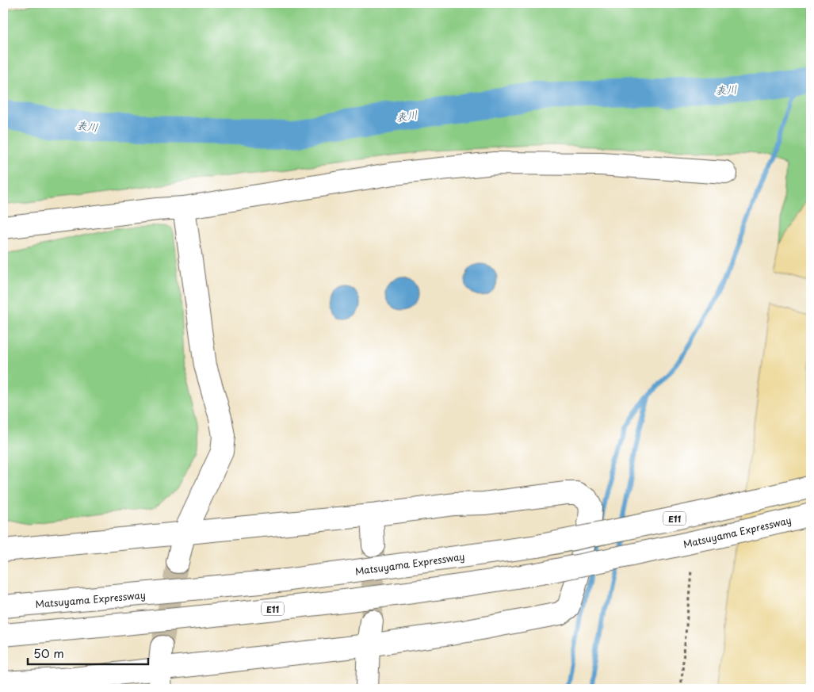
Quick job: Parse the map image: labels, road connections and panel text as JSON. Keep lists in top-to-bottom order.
{
  "streets": {
    "main road": ["E11", "Matsuyama Expressway"]
  },
  "water": ["表川"],
  "scale_bar": "50 m"
}
